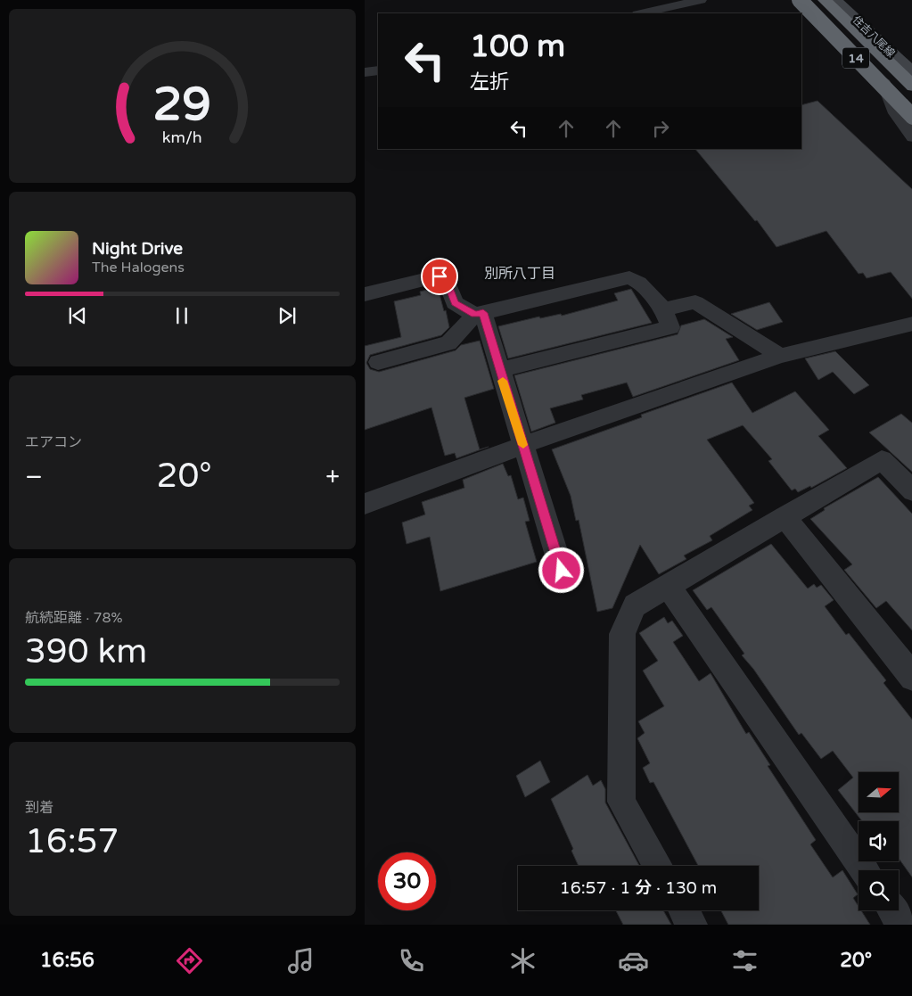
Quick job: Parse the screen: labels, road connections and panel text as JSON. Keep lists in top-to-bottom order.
{
  "streets": {
    "highway": ["14"],
    "main road": ["住吉八尾線"]
  },
  "crossings": [
    ["住吉八尾線", "14"]
  ],
  "districts": ["別所八丁目"],
  "north": "right",
  "page": {
    "turn": ["100 m", "左折"],
    "song": ["Night Drive", "The Halogens"],
    "tile": [
      "エアコン",
      ["航続距離 · 78%", "390 km"],
      ["到着", "16:57"]
    ],
    "heat": ["−", "20°", "+"],
    "limit": "30",
    "trip": "16:57 · 1 分 · 130 m",
    "tabs": ["16:56", "20°"],
    "gauge": ["29", "km/h"]
  }
}
